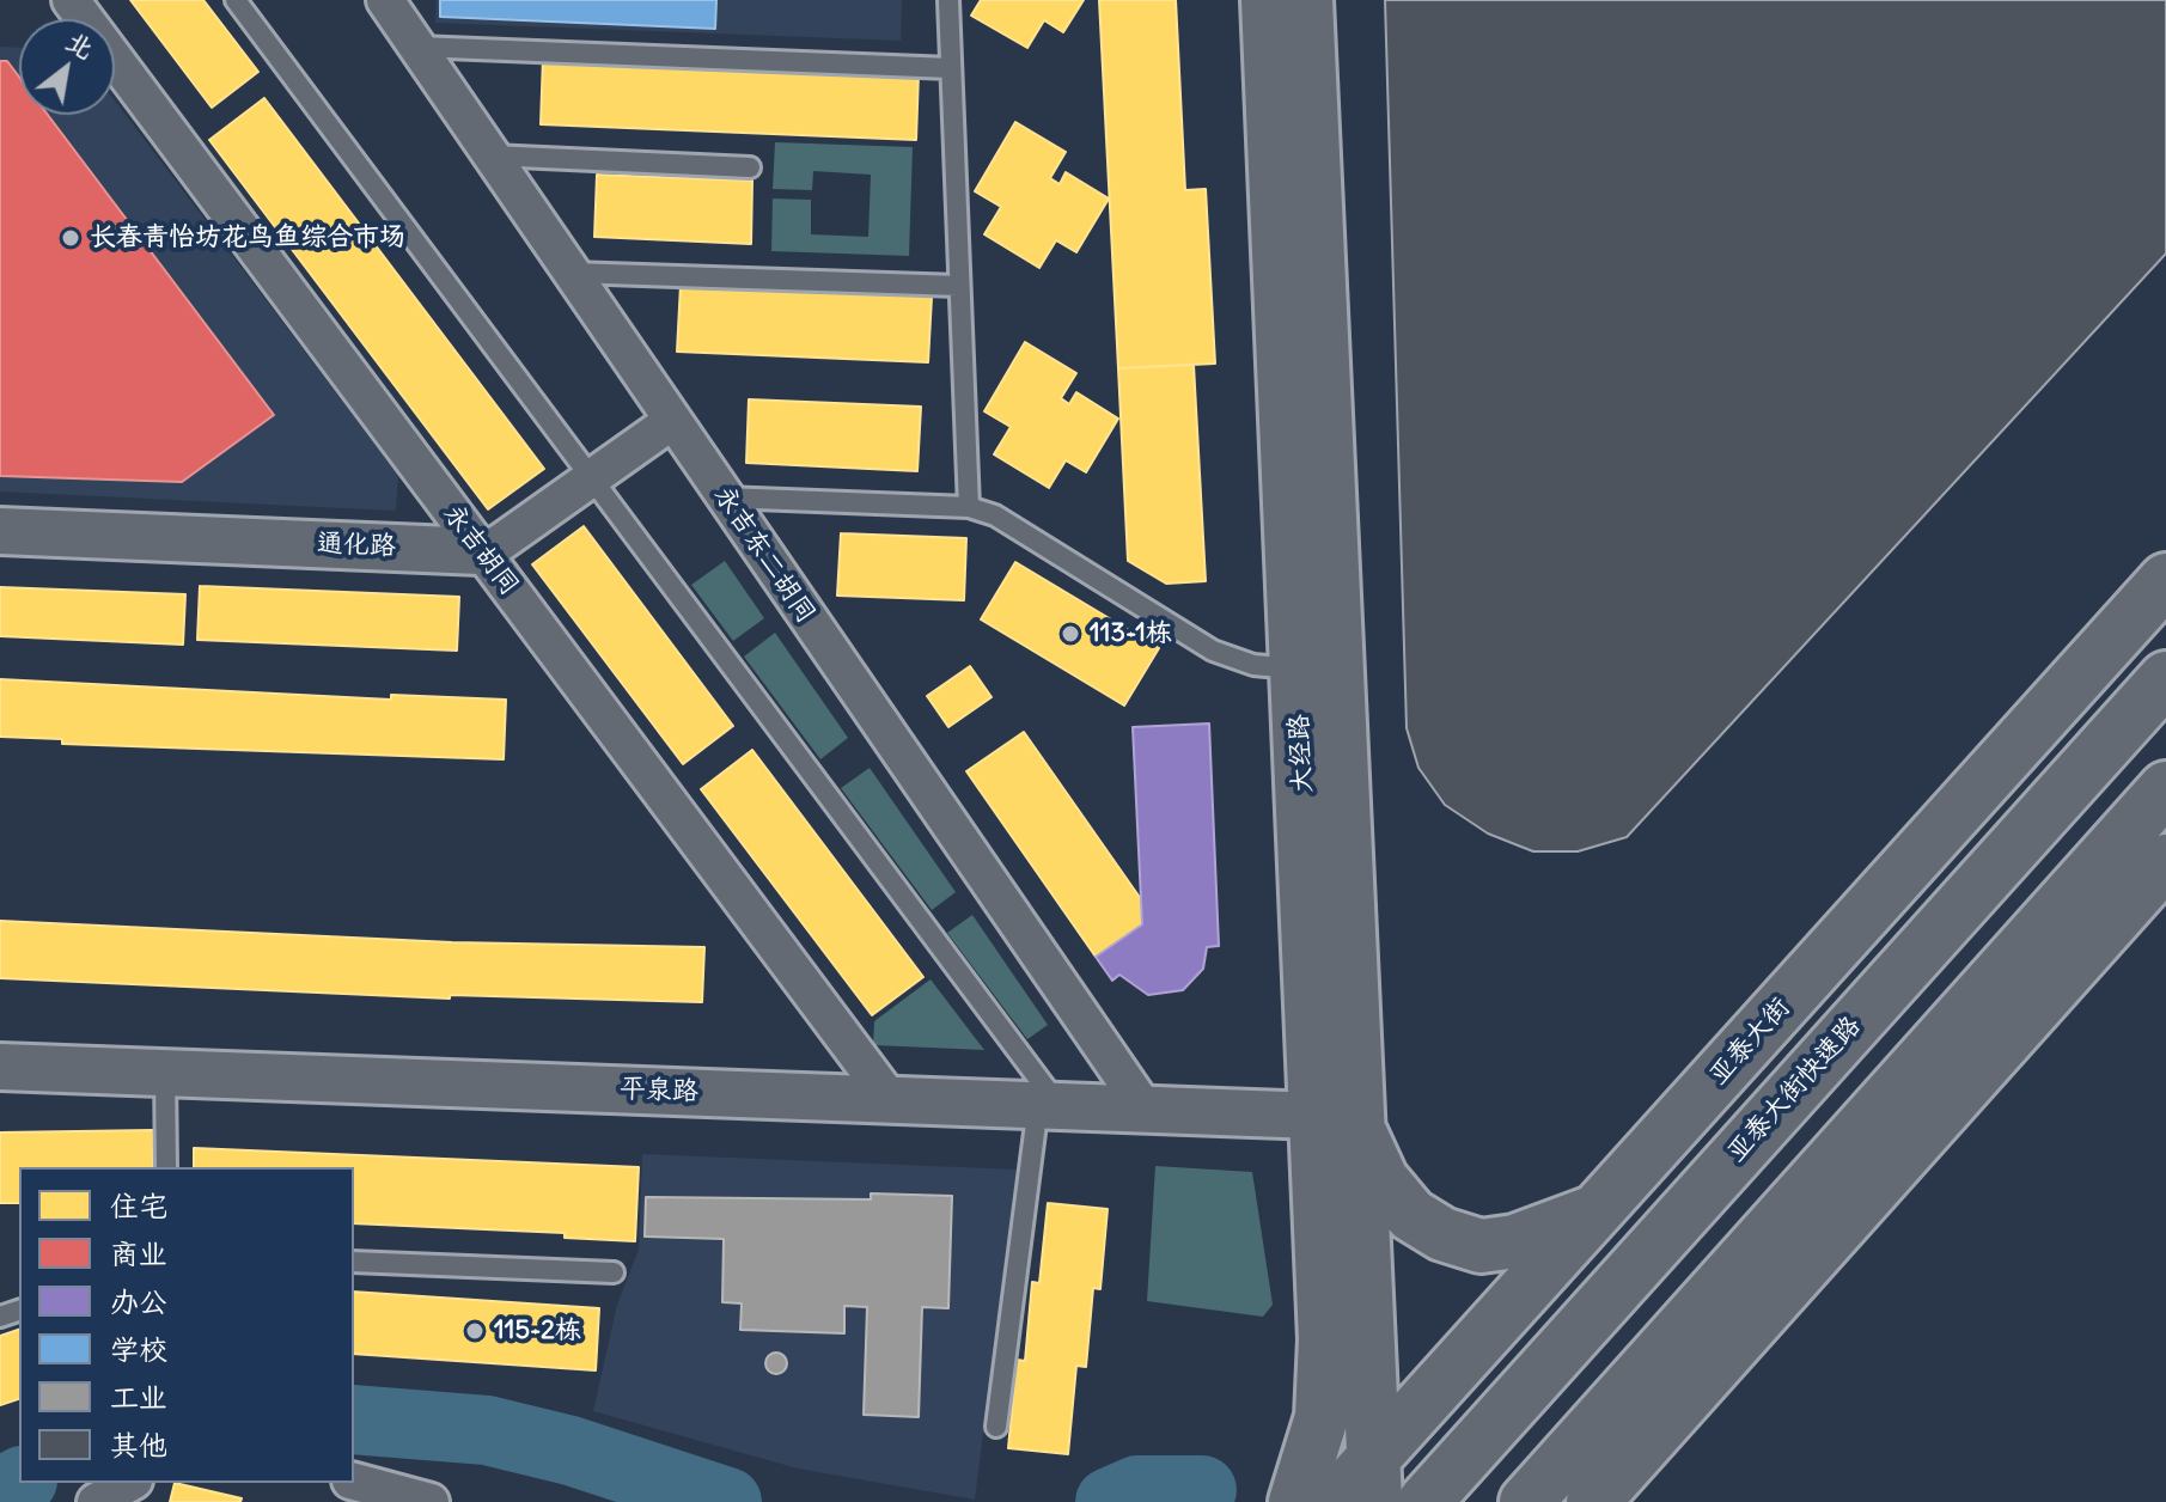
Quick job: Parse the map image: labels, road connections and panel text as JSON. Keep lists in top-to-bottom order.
{
  "streets": {
    "main road": ["大经路", "亚泰大街", "亚泰大街快速路"],
    "street": [
      "通化路",
      "永吉胡同",
      "永吉东二胡同",
      "平泉路"
    ]
  },
  "crossings": [
    ["通化路", "永吉胡同"],
    ["永吉胡同", "平泉路"],
    ["永吉东二胡同", "平泉路"],
    ["大经路", "亚泰大街"],
    ["大经路", "平泉路"]
  ],
  "places": ["长春青怡坊花鸟鱼综合市场", "113-1栋", "115-2栋"],
  "legend": [
    "住宅",
    "商业",
    "办公",
    "学校",
    "工业",
    "其他"
  ],
  "north": "top right"
}
